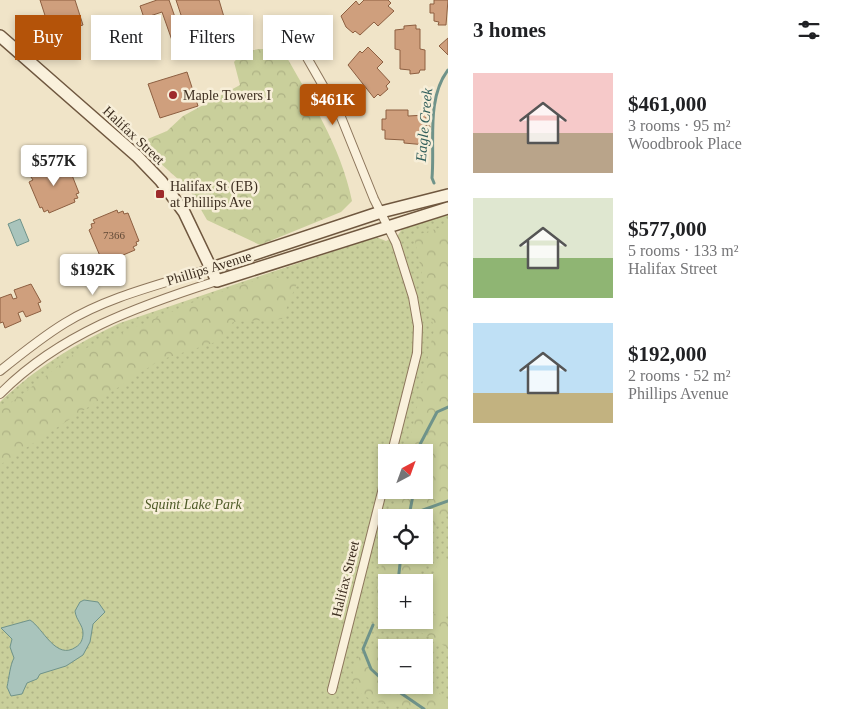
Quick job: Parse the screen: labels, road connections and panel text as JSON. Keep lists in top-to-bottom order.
{
  "streets": {
    "street": ["Halifax Street", "Phillips Avenue"]
  },
  "crossings": [
    ["Halifax Street", "Phillips Avenue"]
  ],
  "water": ["Eagle Creek"],
  "parks": ["Squint Lake Park"],
  "places": {
    "other": ["Maple Towers I"],
    "transit": ["Halifax St (EB) at Phillips Ave"]
  },
  "house_numbers": ["7366"],
  "north": "top right",
  "page": {
    "heading": "3 homes",
    "chip": [
      "Buy",
      "Rent",
      "Filters",
      "New"
    ],
    "list": [
      {
        "name": "$461,000",
        "note": "3 rooms · 95 m² · Woodbrook Place"
      },
      {
        "name": "$577,000",
        "note": "5 rooms · 133 m² · Halifax Street"
      },
      {
        "name": "$192,000",
        "note": "2 rooms · 52 m² · Phillips Avenue"
      }
    ],
    "price": ["$461K", "$577K", "$192K"],
    "map_buttons": ["+", "−"]
  }
}
